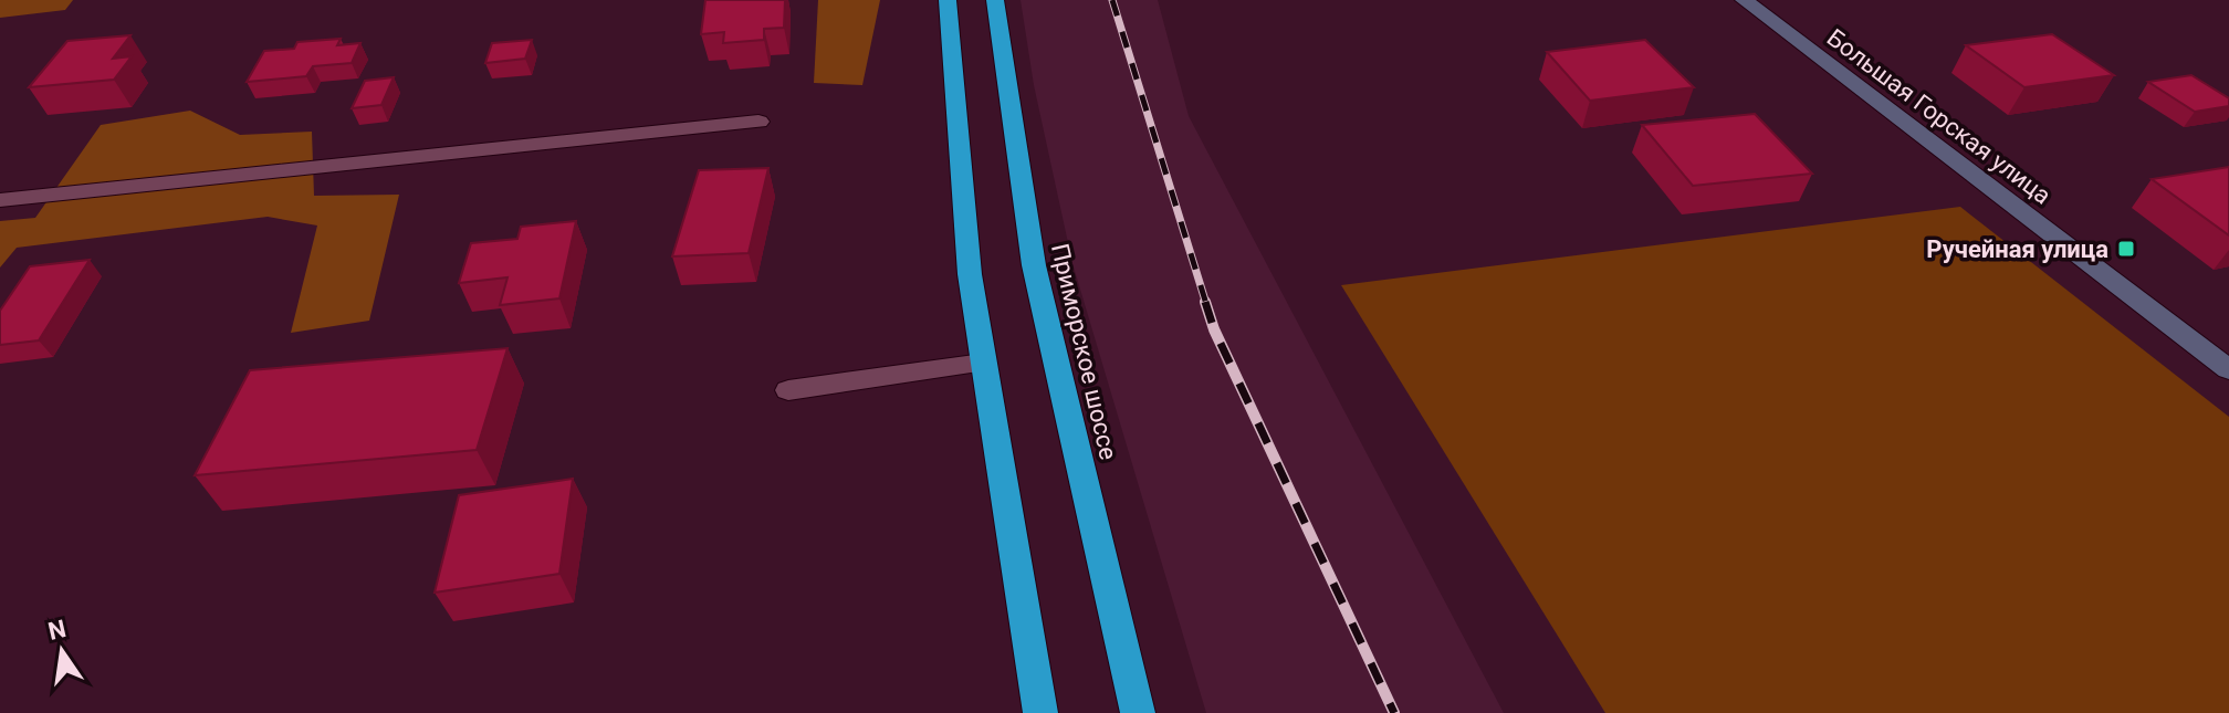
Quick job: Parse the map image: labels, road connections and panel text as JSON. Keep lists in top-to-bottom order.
{
  "streets": {
    "highway": ["Приморское шоссе"],
    "street": ["Большая Горская улица"]
  },
  "places": {
    "transit": ["Ручейная улица"]
  },
  "north": "top"
}
